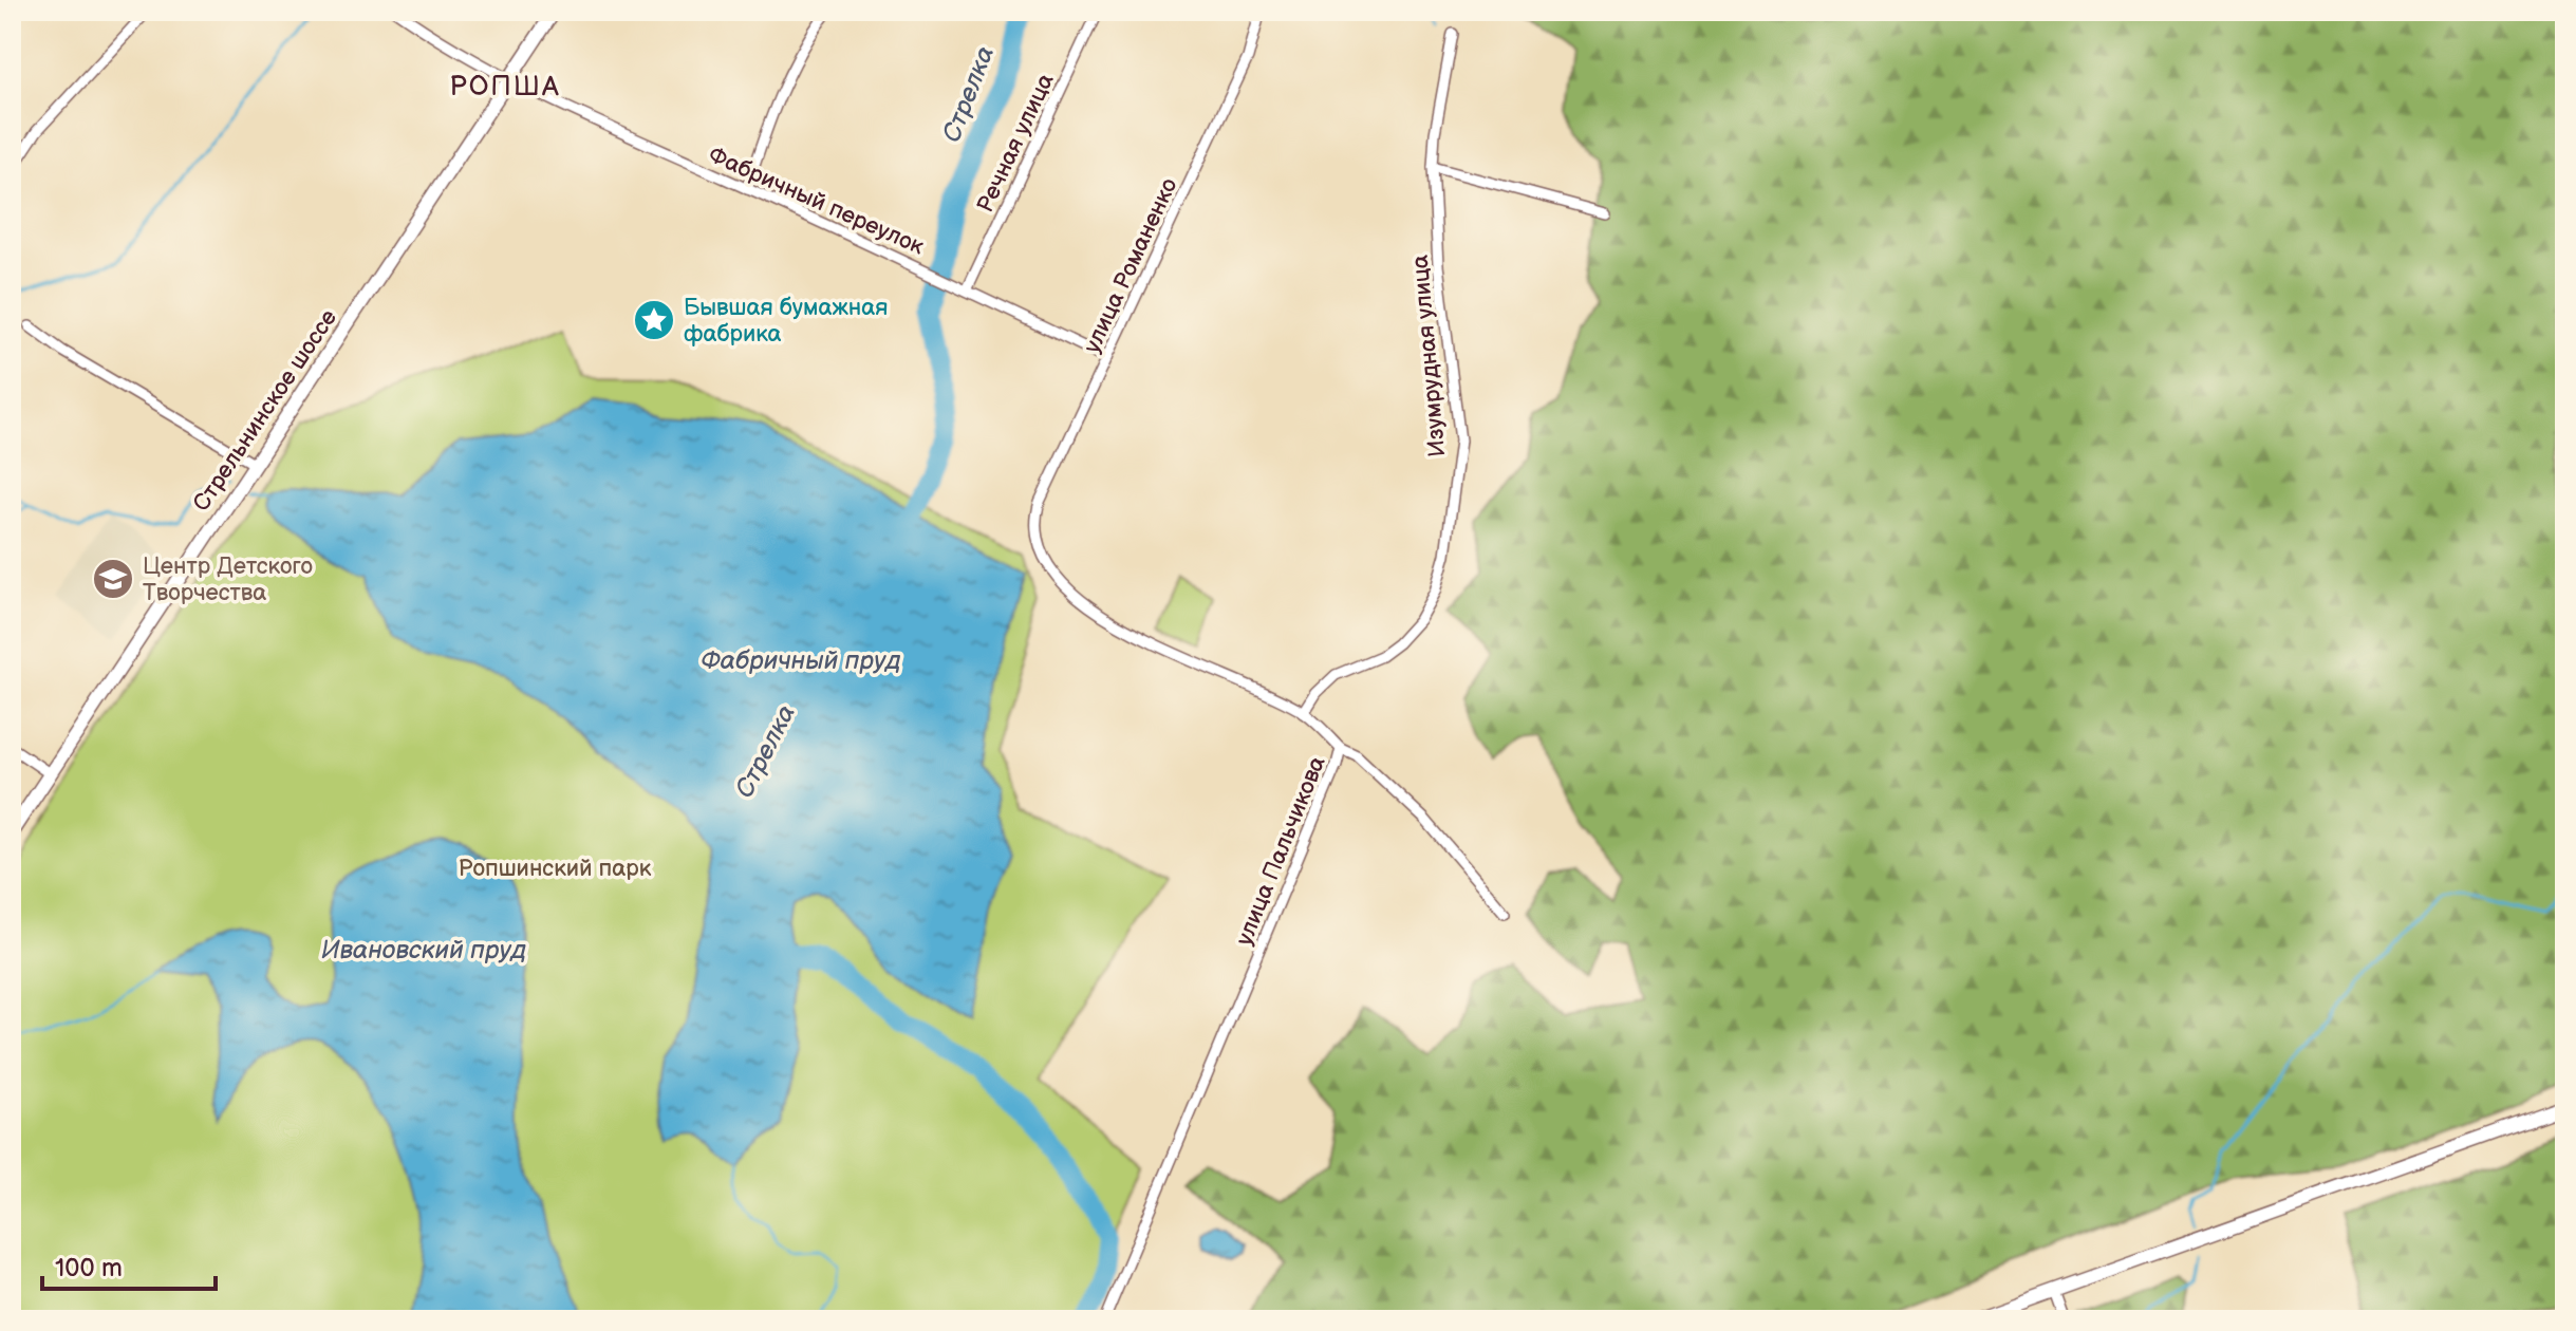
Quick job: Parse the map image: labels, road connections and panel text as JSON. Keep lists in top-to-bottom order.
{
  "streets": {
    "main road": ["Стрельнинское шоссе"],
    "street": [
      "Речная улица",
      "Фабричный переулок",
      "улица Романенко",
      "Изумрудная улица",
      "улица Пальчикова"
    ]
  },
  "crossings": [
    ["Речная улица", "Фабричный переулок"],
    ["Фабричный переулок", "улица Романенко"],
    ["Фабричный переулок", "Стрельнинское шоссе"],
    ["улица Романенко", "улица Пальчикова"],
    ["Изумрудная улица", "улица Пальчикова"]
  ],
  "districts": ["РОПША"],
  "water": ["Стрелка", "Фабричный пруд", "Ивановский пруд"],
  "parks": ["Ропшинский парк"],
  "places": {
    "place": ["Бывшая бумажная фабрика"],
    "school or university": ["Центр Детского Творчества"]
  },
  "scale_bar": "100 m"
}
